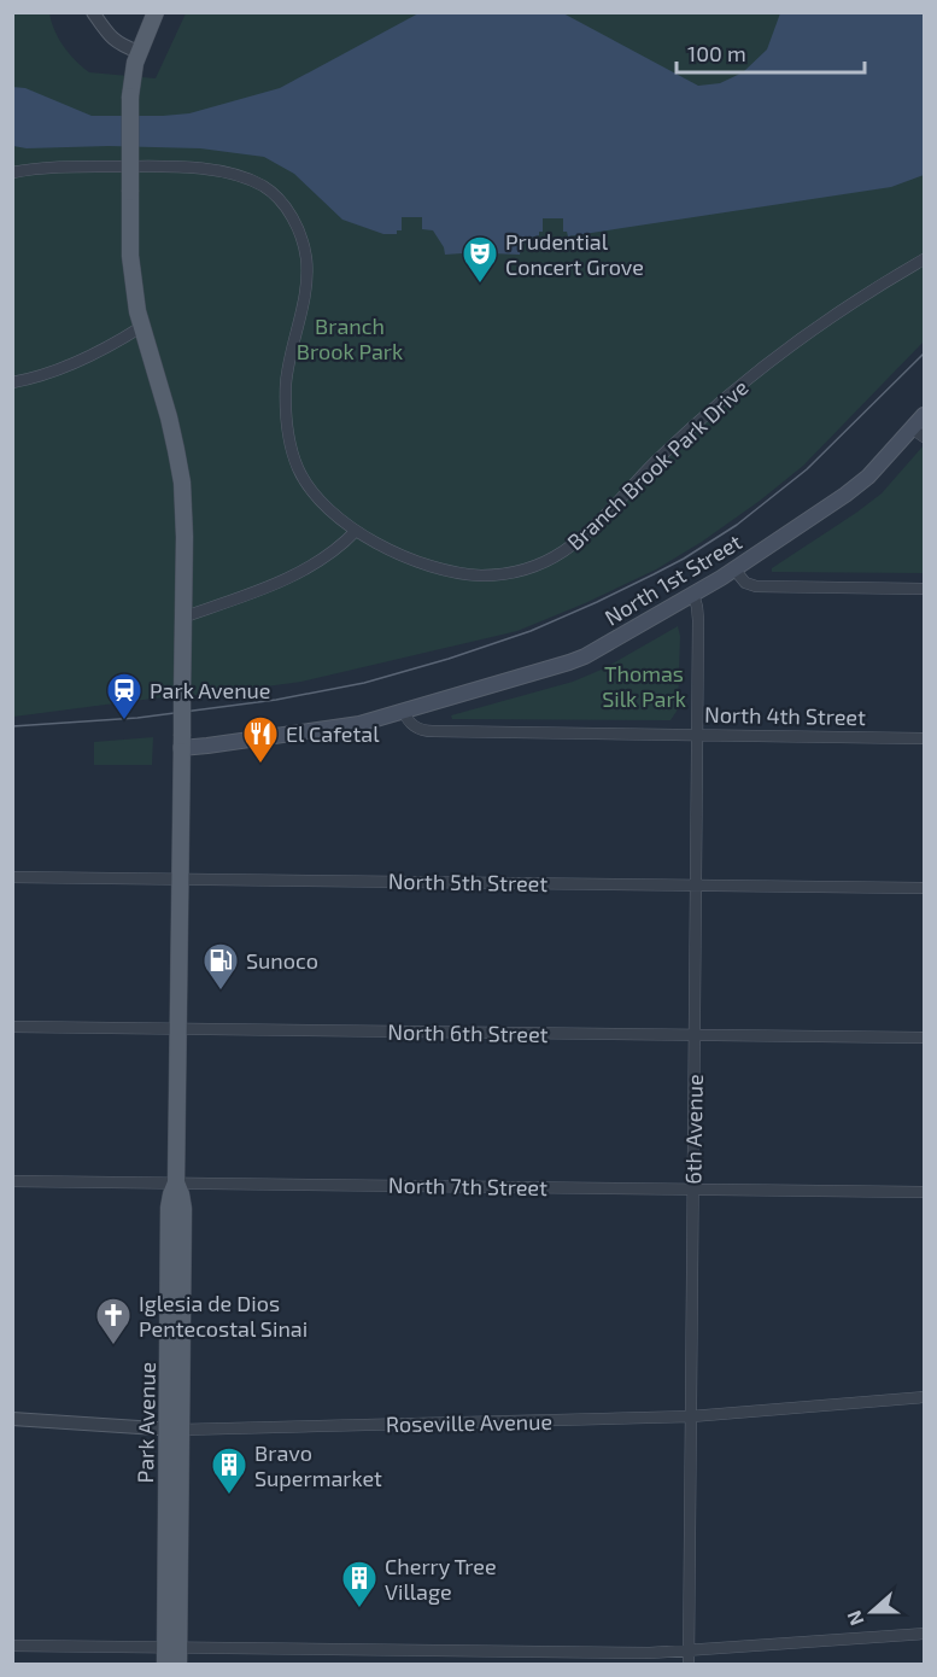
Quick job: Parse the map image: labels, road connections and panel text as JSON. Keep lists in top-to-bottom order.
{
  "streets": {
    "main road": ["North 1st Street", "Park Avenue"],
    "street": [
      "Branch Brook Park Drive",
      "North 4th Street",
      "North 5th Street",
      "North 6th Street",
      "6th Avenue",
      "North 7th Street",
      "Roseville Avenue"
    ]
  },
  "crossings": [
    ["North 1st Street", "North 4th Street"],
    ["North 1st Street", "6th Avenue"],
    ["North 4th Street", "6th Avenue"],
    ["North 5th Street", "6th Avenue"],
    ["North 5th Street", "Park Avenue"],
    ["North 6th Street", "6th Avenue"],
    ["North 6th Street", "Park Avenue"],
    ["6th Avenue", "North 7th Street"],
    ["6th Avenue", "Roseville Avenue"],
    ["North 7th Street", "Park Avenue"],
    ["Park Avenue", "Roseville Avenue"]
  ],
  "parks": ["Branch Brook Park", "Thomas Silk Park"],
  "places": {
    "theatre": ["Prudential Concert Grove"],
    "station": ["Park Avenue"],
    "restaurant": ["El Cafetal"],
    "fuel station": ["Sunoco"],
    "church": ["Iglesia de Dios Pentecostal Sinai"],
    "building": ["Bravo Supermarket", "Cherry Tree Village"]
  },
  "scale_bar": "100 m",
  "north": "left"
}
